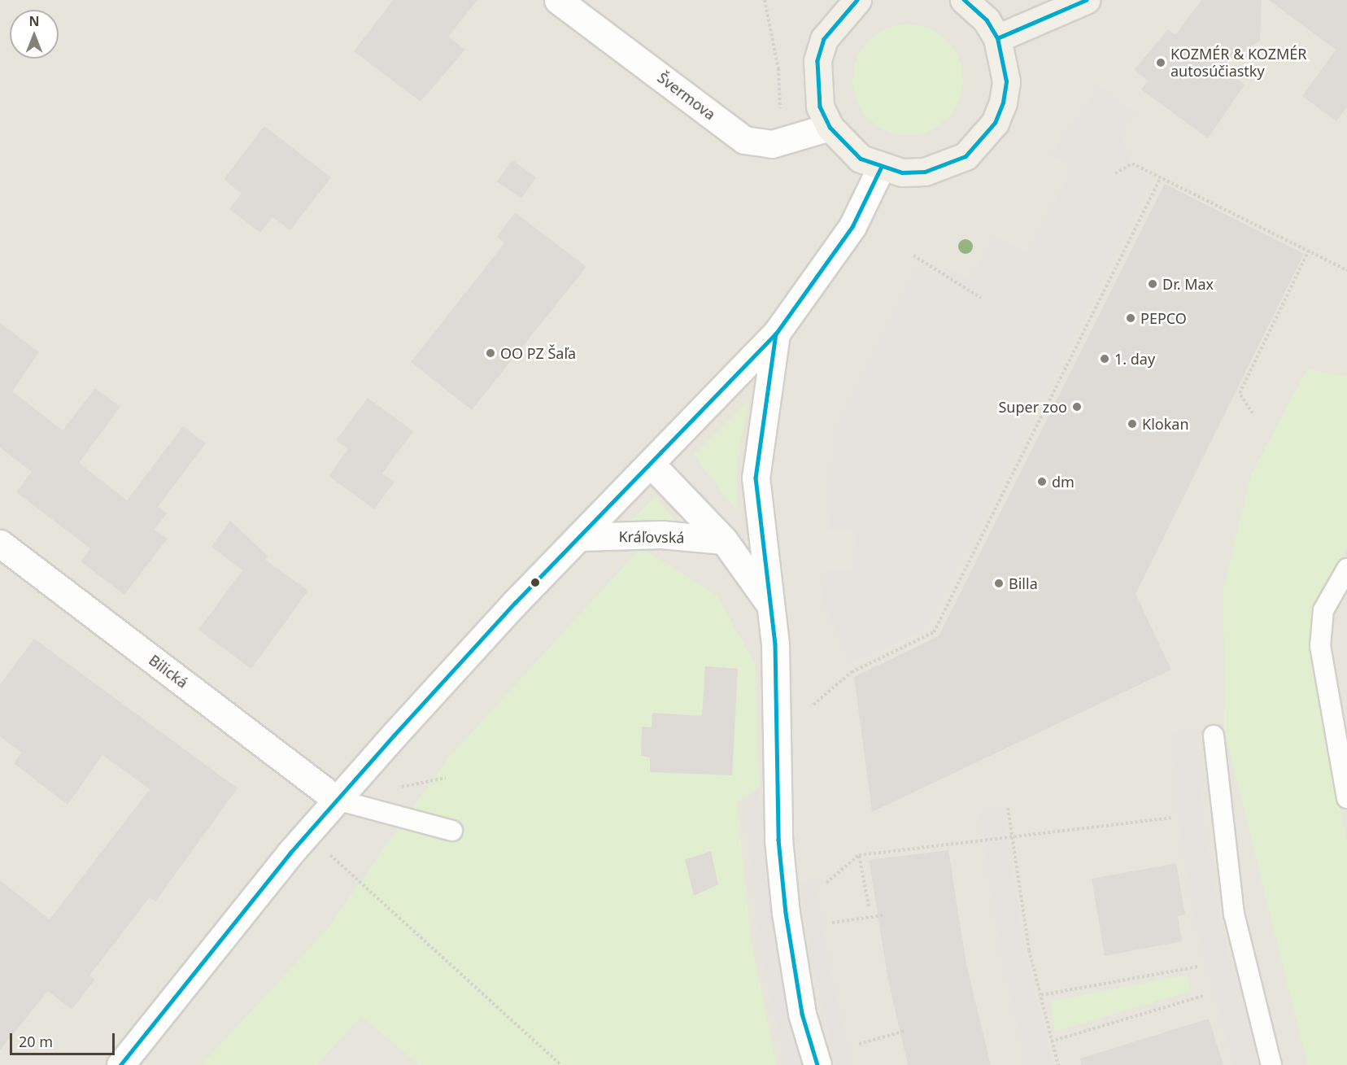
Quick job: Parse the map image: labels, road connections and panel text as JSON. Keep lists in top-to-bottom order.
{
  "streets": {
    "street": ["Švermova", "Kráľovská", "Bilická"]
  },
  "places": [
    "KOZMÉR & KOZMÉR autosúčiastky",
    "Dr. Max",
    "PEPCO",
    "OO PZ Šaľa",
    "1. day",
    "Super zoo",
    "Klokan",
    "dm",
    "Billa"
  ],
  "scale_bar": "20 m",
  "north": "top"
}
